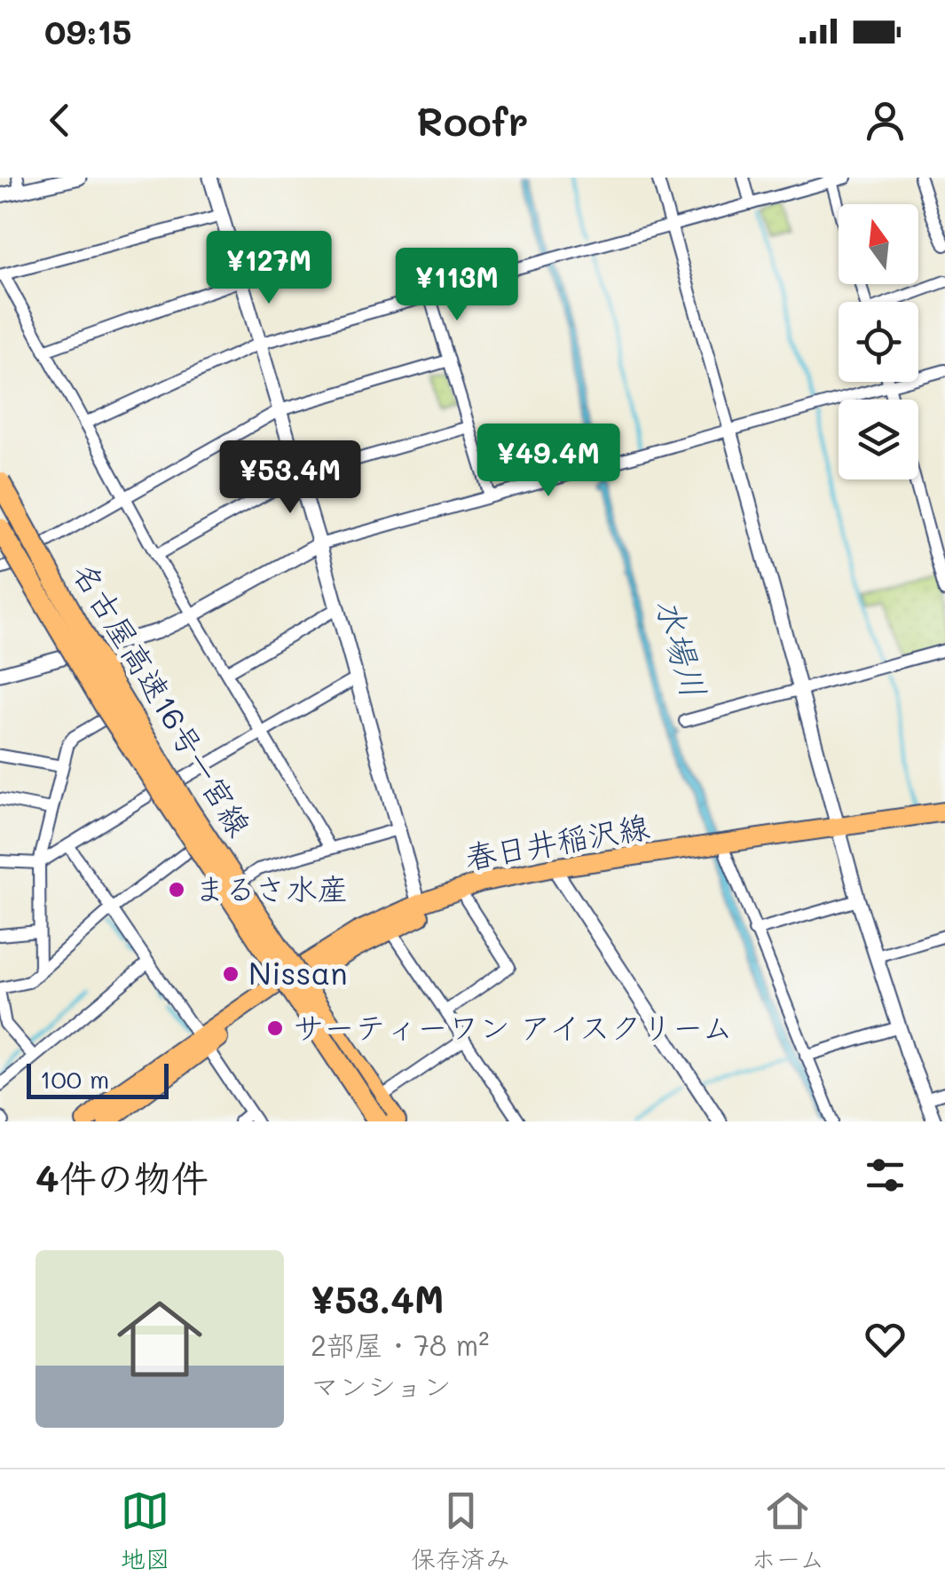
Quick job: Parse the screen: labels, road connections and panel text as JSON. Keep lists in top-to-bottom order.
{
  "streets": {
    "highway": ["名古屋高速16号一宮線"],
    "main road": ["春日井稲沢線"]
  },
  "water": ["水場川"],
  "places": ["まるさ水産", "Nissan", "サーティーワン アイスクリーム"],
  "scale_bar": "100 m",
  "north": "top",
  "page": {
    "status": "09:15",
    "header": "Roofr",
    "price": [
      "¥127M",
      "¥113M",
      "¥49.4M",
      "¥53.4M"
    ],
    "scale": "100 m",
    "heading": "4件の物件",
    "list": [
      {
        "name": "¥53.4M",
        "note": "2部屋 · 78 m² · マンション"
      }
    ],
    "tabs": ["地図", "保存済み", "ホーム"]
  }
}
